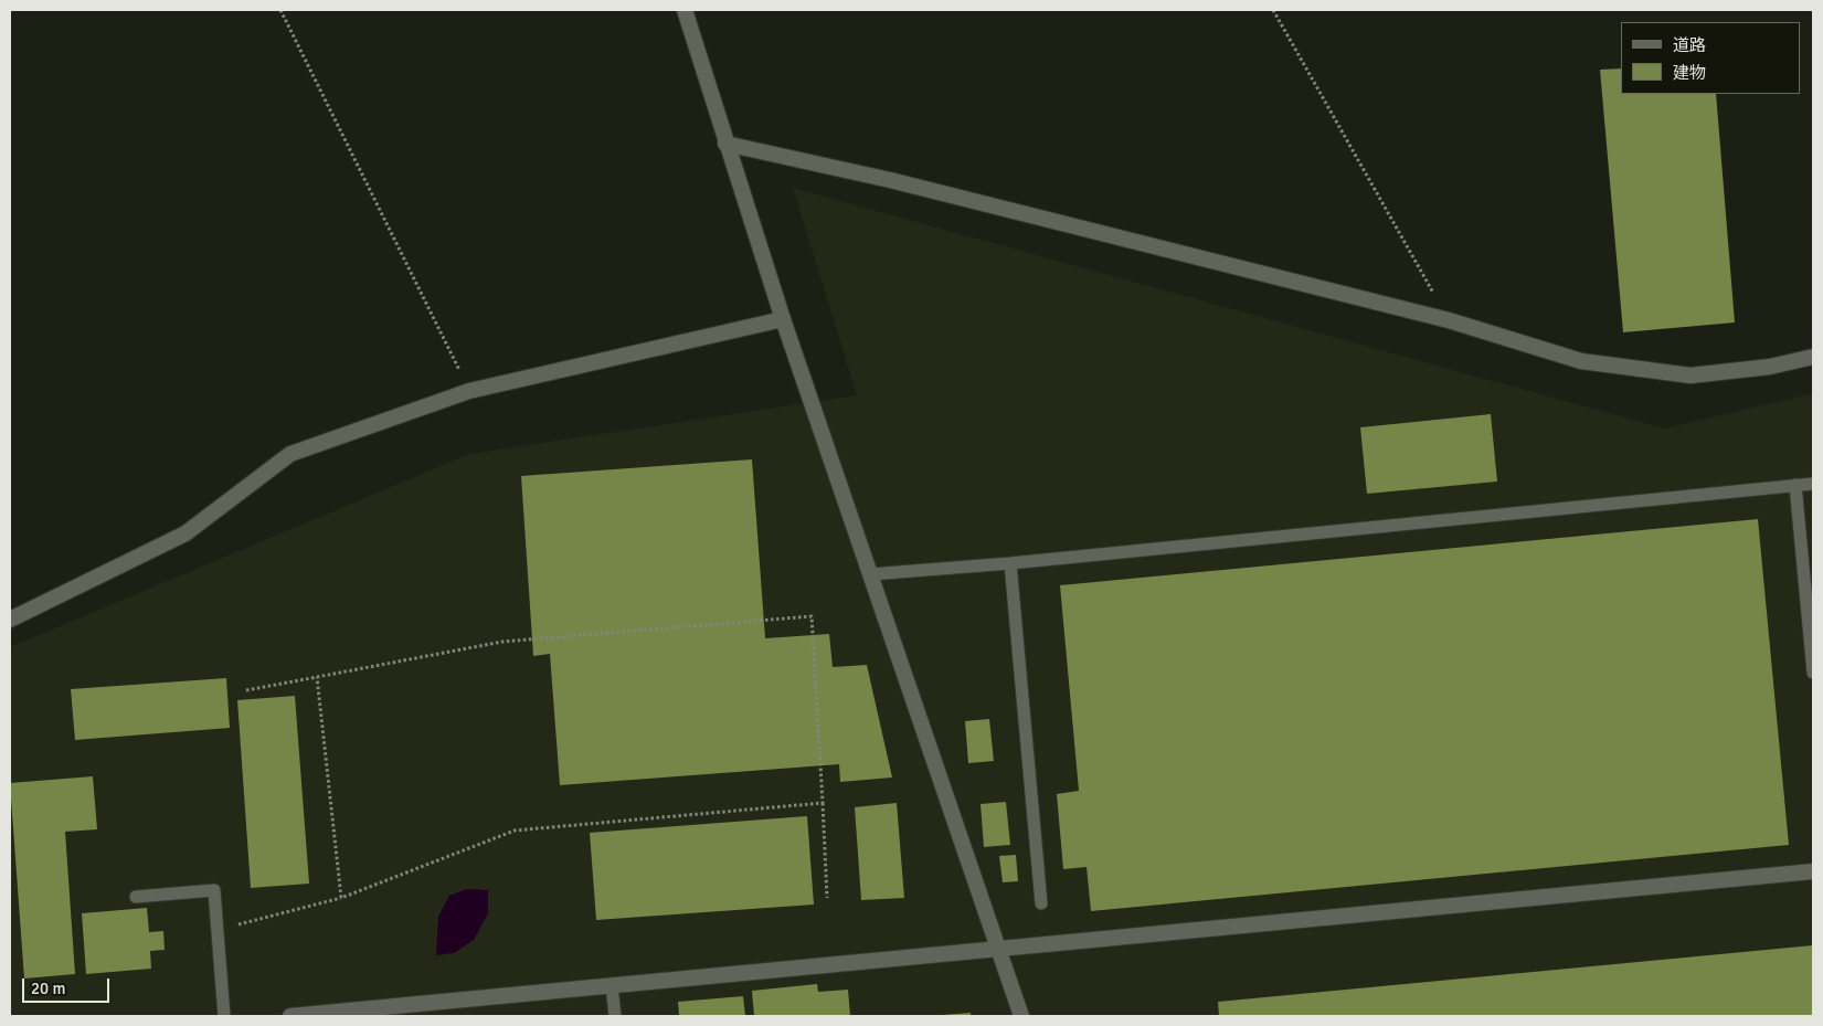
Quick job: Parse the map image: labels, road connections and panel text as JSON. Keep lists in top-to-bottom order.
{
  "legend": ["道路", "建物"],
  "scale_bar": "20 m"
}
